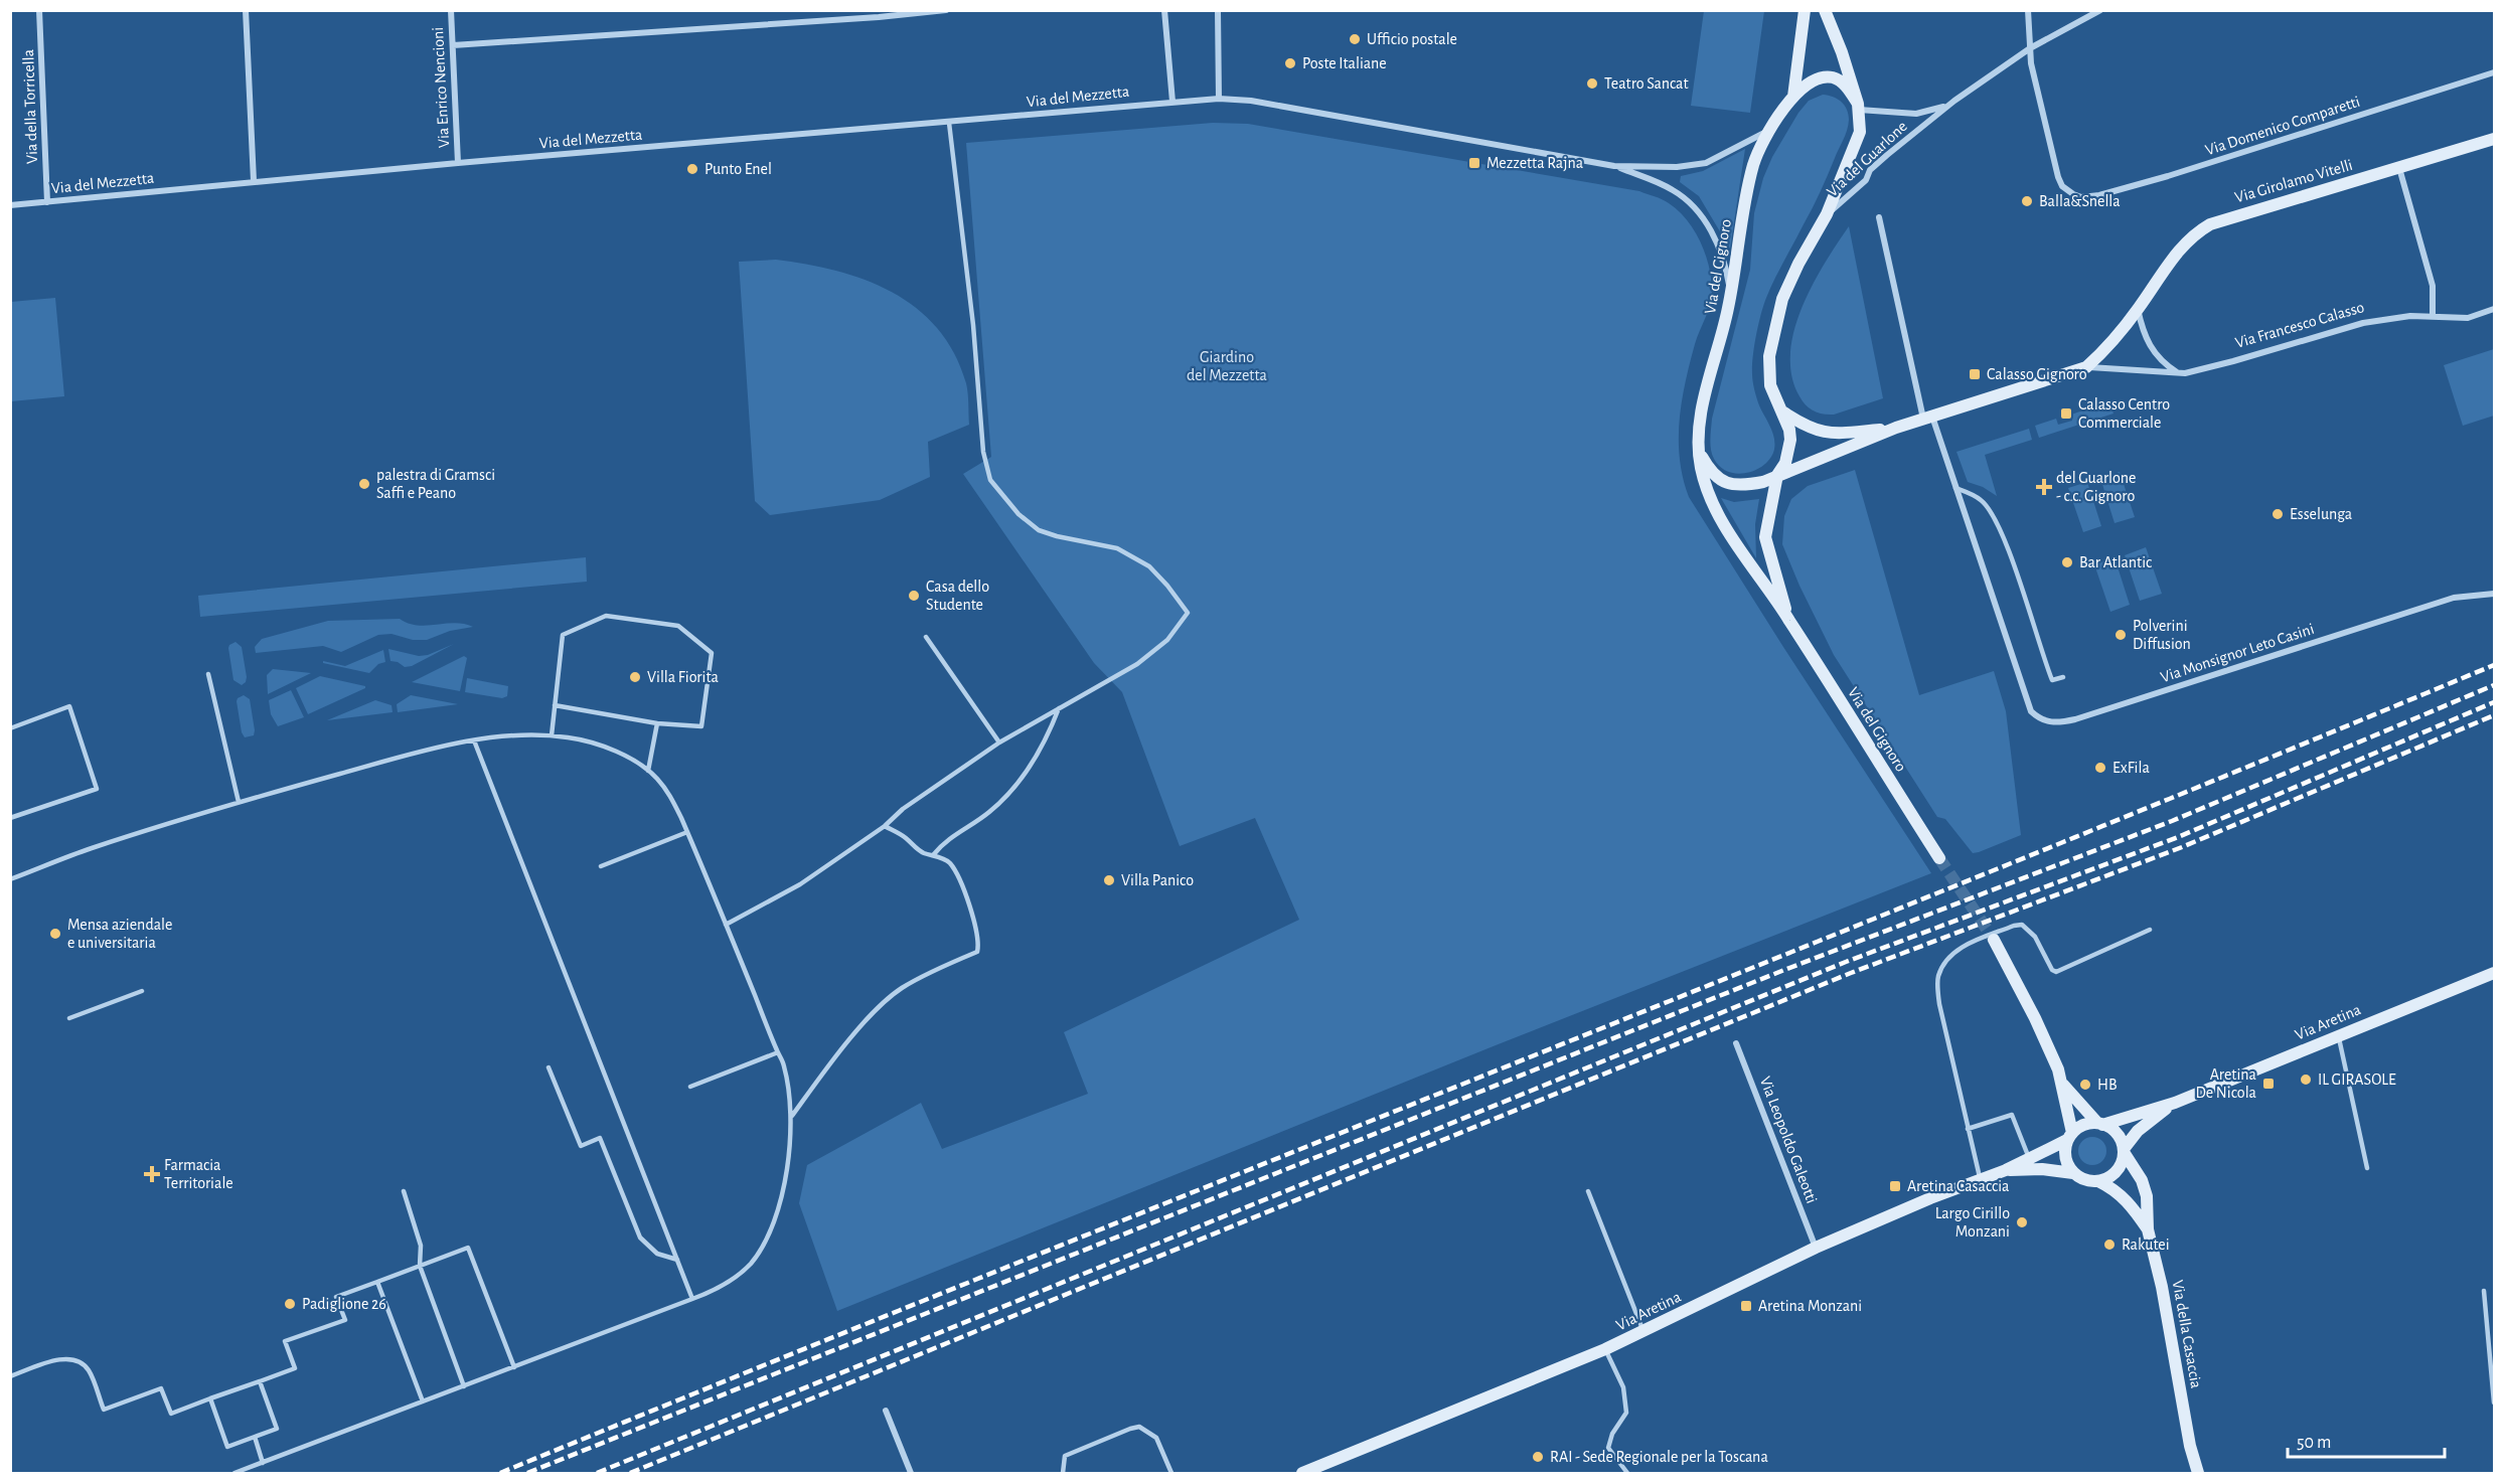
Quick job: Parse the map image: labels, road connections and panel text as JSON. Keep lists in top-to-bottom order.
{
  "streets": {
    "main road": [
      "Via Girolamo Vitelli",
      "Via del Gignoro",
      "Via Francesco Calasso",
      "Via Aretina",
      "Via della Casaccia"
    ],
    "street": [
      "Via Enrico Nencioni",
      "Via del Mezzetta",
      "Via della Torricella",
      "Via Domenico Comparetti",
      "Via del Guarlone",
      "Via Monsignor Leto Casini",
      "Via Leopoldo Galeotti"
    ]
  },
  "crossings": [
    ["Via Enrico Nencioni", "Via del Mezzetta"],
    ["Via del Mezzetta", "Via della Torricella"],
    ["Via del Mezzetta", "Via del Gignoro"],
    ["Via Domenico Comparetti", "Via del Guarlone"],
    ["Via del Guarlone", "Via del Gignoro"],
    ["Via Girolamo Vitelli", "Via Francesco Calasso"],
    ["Via Aretina", "Via Leopoldo Galeotti"],
    ["Via Aretina", "Via della Casaccia"]
  ],
  "parks": ["Giardino del Mezzetta"],
  "places": {
    "other": [
      "Ufficio postale",
      "Poste Italiane",
      "Teatro Sancat",
      "Punto Enel",
      "Balla&Snella",
      "palestra di Gramsci Saffi e Peano",
      "Esselunga",
      "Bar Atlantic",
      "Casa dello Studente",
      "Polverini Diffusion",
      "Villa Fiorita",
      "ExFila",
      "Villa Panico",
      "Mensa aziendale e universitaria",
      "IL GIRASOLE",
      "HB",
      "Largo Cirillo Monzani",
      "Rakutei",
      "Padiglione 26",
      "RAI - Sede Regionale per la Toscana"
    ],
    "transit": [
      "Mezzetta Rajna",
      "Calasso Gignoro",
      "Calasso Centro Commerciale",
      "Aretina De Nicola",
      "Aretina Casaccia",
      "Aretina Monzani"
    ],
    "health": ["del Guarlone - c.c. Gignoro", "Farmacia Territoriale"]
  },
  "scale_bar": "50 m"
}
